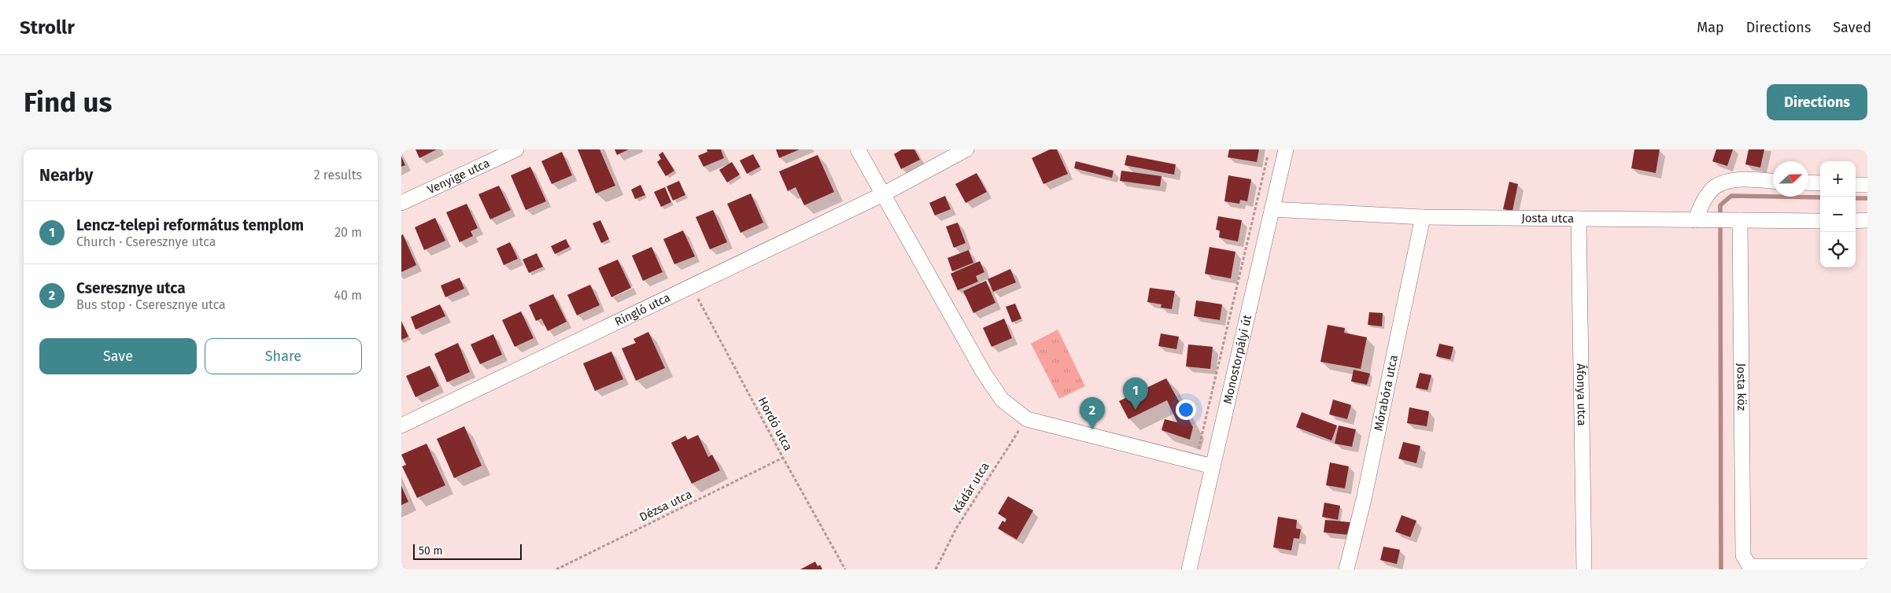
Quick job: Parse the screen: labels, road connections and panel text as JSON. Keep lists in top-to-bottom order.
{
  "streets": {
    "street": [
      "Venyige utca",
      "Josta utca",
      "Ringló utca",
      "Monostorpályi út",
      "Josta köz",
      "Mórabóra utca",
      "Áfonya utca"
    ],
    "path": ["Hordó utca", "Kádár utca", "Dézsa utca"]
  },
  "crossings": [
    ["Josta utca", "Monostorpályi út"],
    ["Josta utca", "Josta köz"],
    ["Josta utca", "Mórabóra utca"],
    ["Josta utca", "Áfonya utca"],
    ["Ringló utca", "Hordó utca"],
    ["Hordó utca", "Dézsa utca"]
  ],
  "scale_bar": "50 m",
  "north": "right",
  "page": {
    "header": "Strollr",
    "nav": ["Map", "Directions", "Saved"],
    "buttons": [
      "Directions",
      ["Save", "Share"]
    ],
    "title": "Find us",
    "heading": ["Nearby", "2 results"],
    "map_buttons": ["+", "−"],
    "list": [
      {
        "mark": "1",
        "name": "Lencz-telepi református templom",
        "note": "Church · Cseresznye utca",
        "value": "20 m"
      },
      {
        "mark": "2",
        "name": "Cseresznye utca",
        "note": "Bus stop · Cseresznye utca",
        "value": "40 m"
      }
    ],
    "pins": ["1", "2"],
    "scale": "50 m"
  }
}
